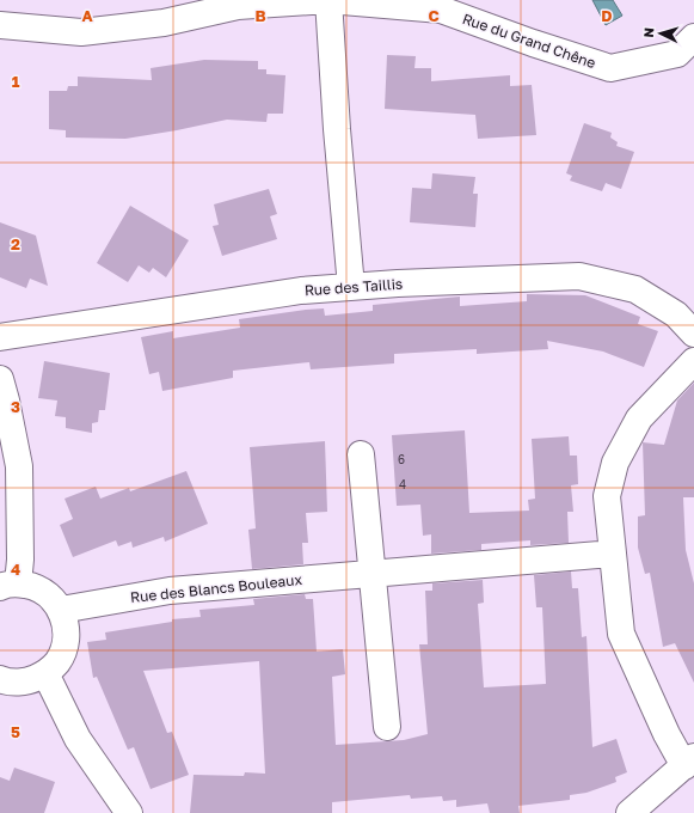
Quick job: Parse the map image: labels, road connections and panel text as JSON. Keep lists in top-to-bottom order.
{
  "streets": {
    "street": ["Rue du Grand Chêne", "Rue des Taillis", "Rue des Blancs Bouleaux"]
  },
  "house_numbers": ["6", "4"],
  "north": "left",
  "grid": {
    "columns": [
      "A",
      "B",
      "C",
      "D"
    ],
    "rows": [
      "1",
      "2",
      "3",
      "4",
      "5"
    ]
  }
}
